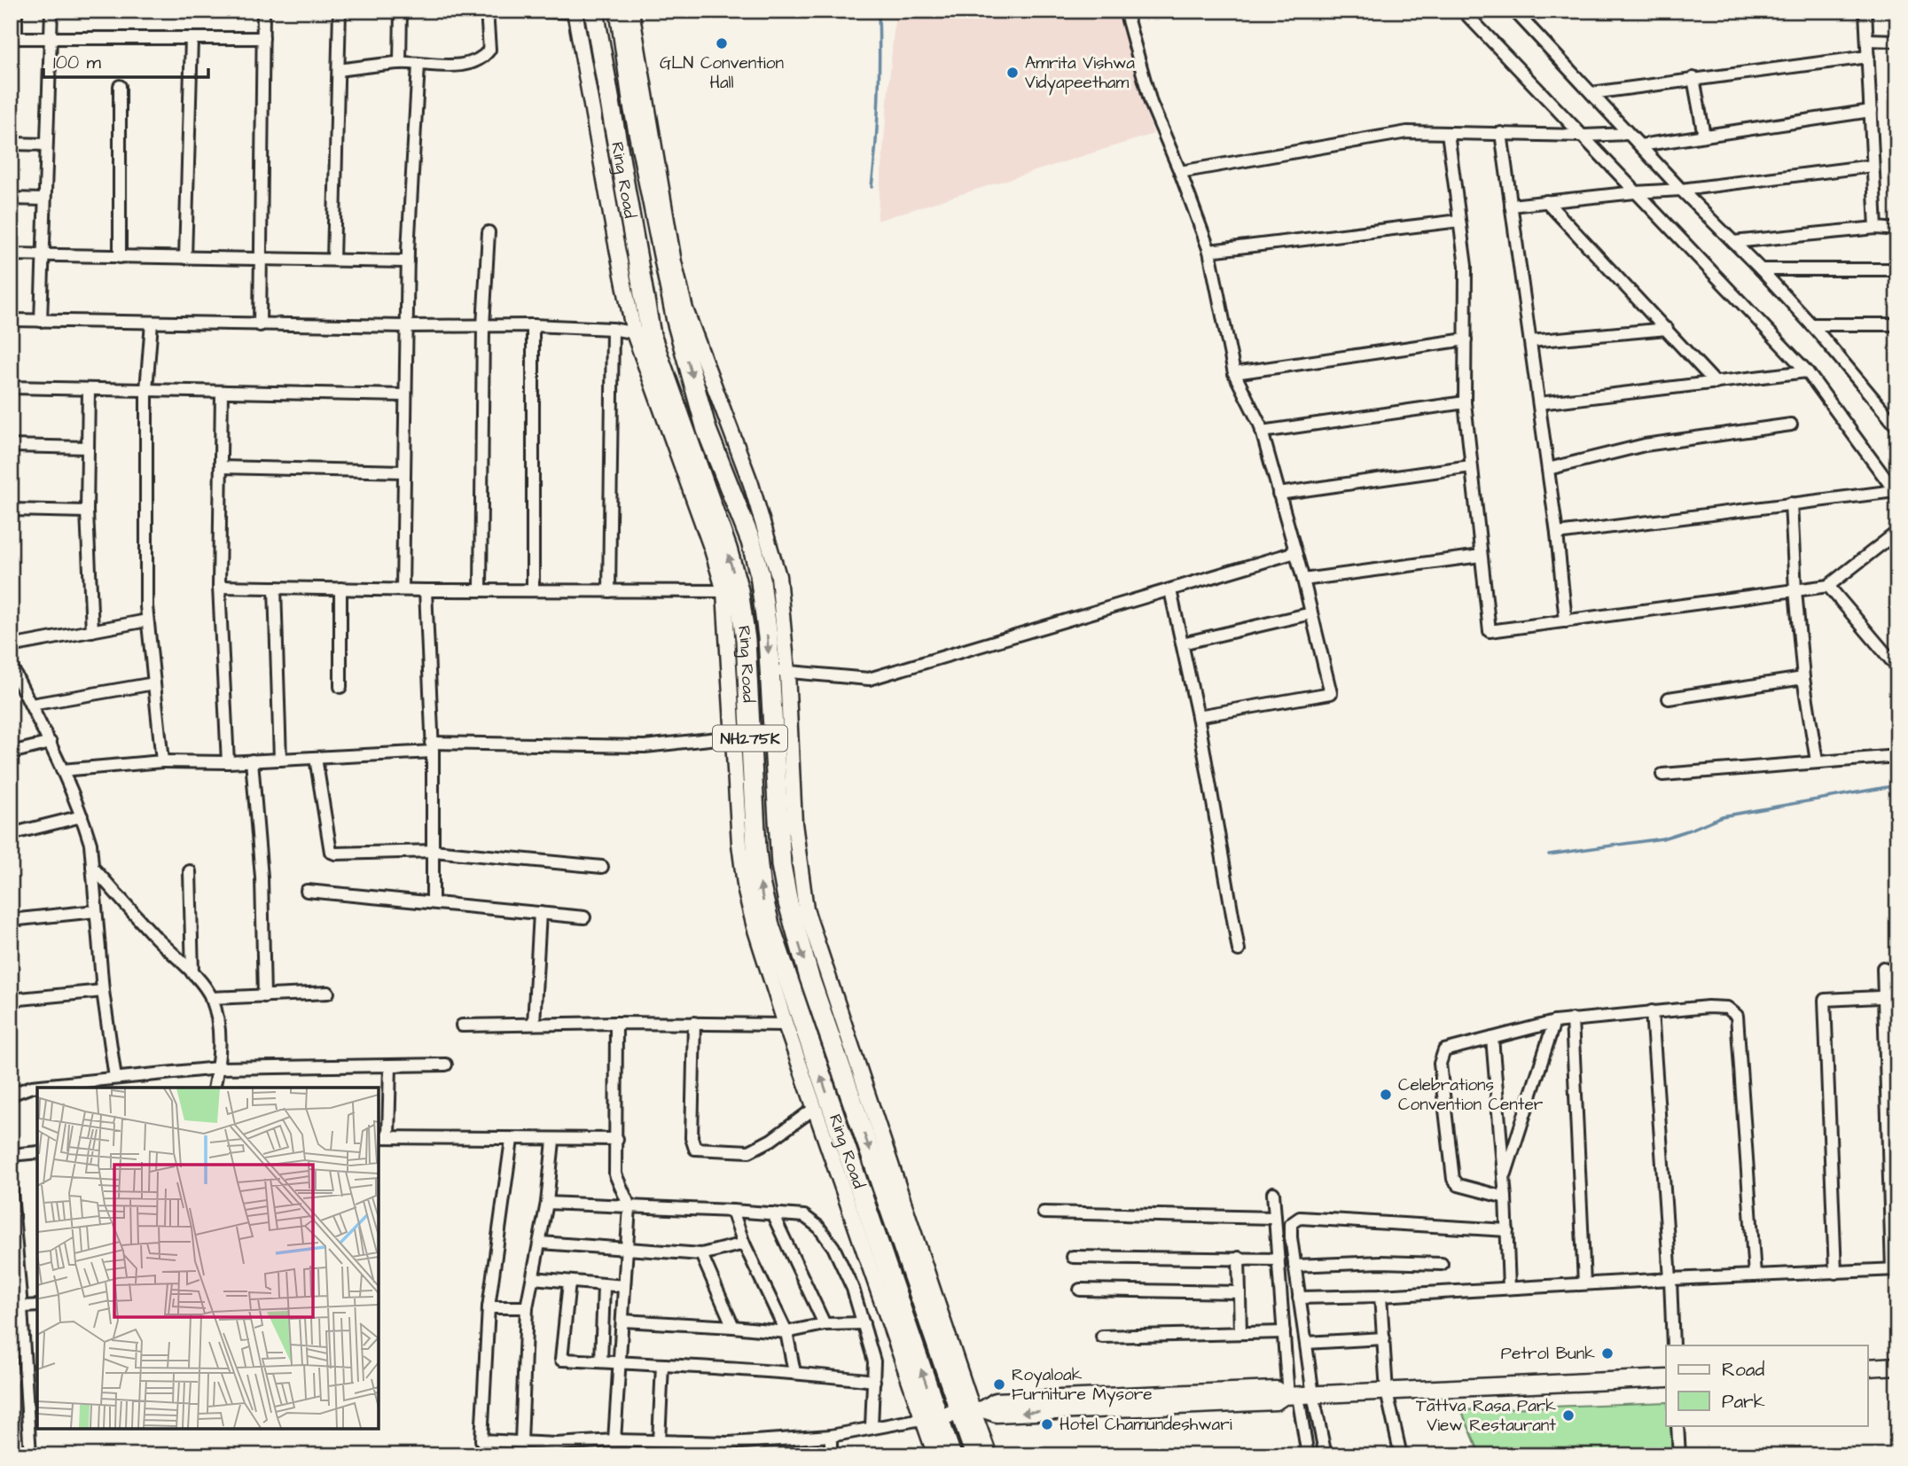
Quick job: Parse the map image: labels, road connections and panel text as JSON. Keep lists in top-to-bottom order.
{
  "streets": {
    "highway": ["Ring Road", "NH275K"]
  },
  "places": [
    "GLN Convention Hall",
    "Amrita Vishwa Vidyapeetham",
    "Celebrations Convention Center",
    "Petrol Bunk",
    "Royaloak Furniture Mysore",
    "Tattva Rasa Park View Restaurant",
    "Hotel Chamundeshwari"
  ],
  "legend": ["Road", "Park"],
  "scale_bar": "100 m"
}
